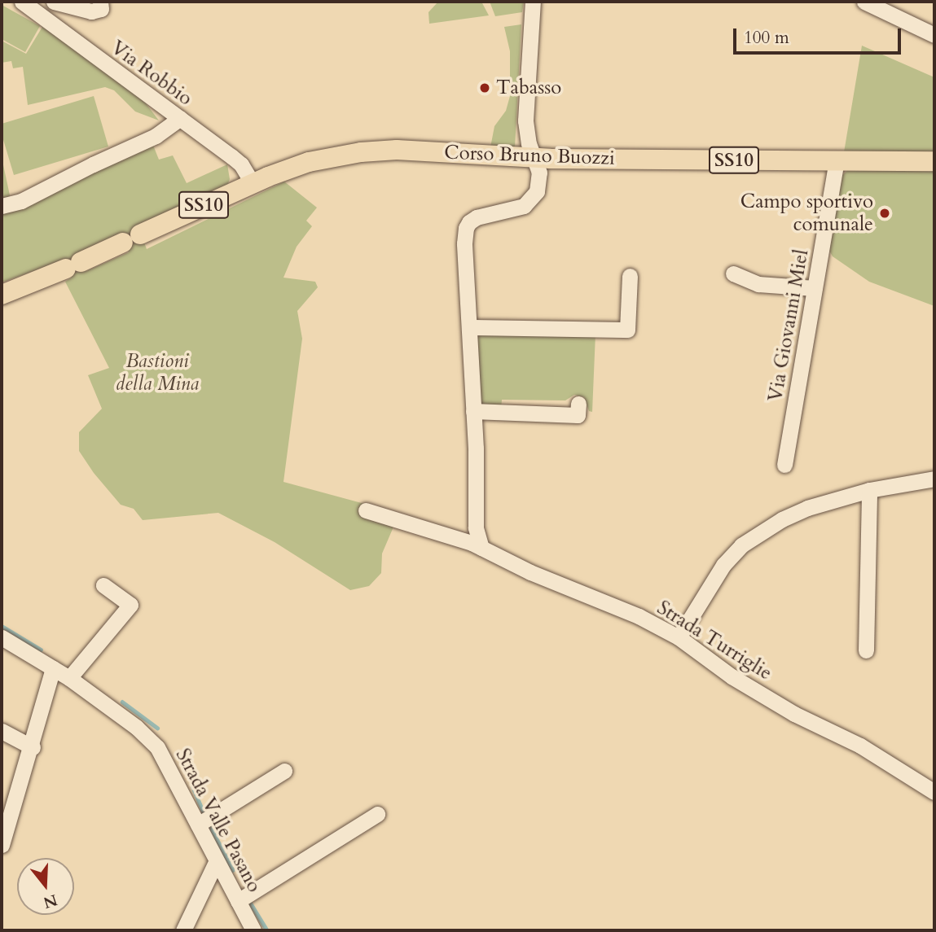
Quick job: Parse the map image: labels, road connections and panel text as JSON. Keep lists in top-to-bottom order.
{
  "streets": {
    "main road": ["Corso Bruno Buozzi", "SS10"],
    "street": [
      "Via Robbio",
      "Via Giovanni Miel",
      "Strada Turriglie",
      "Strada Valle Pasano"
    ]
  },
  "crossings": [
    ["Via Robbio", "Corso Bruno Buozzi"],
    ["Corso Bruno Buozzi", "Via Giovanni Miel"]
  ],
  "parks": ["Bastioni della Mina"],
  "places": ["Tabasso", "Campo sportivo comunale"],
  "scale_bar": "100 m",
  "north": "bottom"
}
